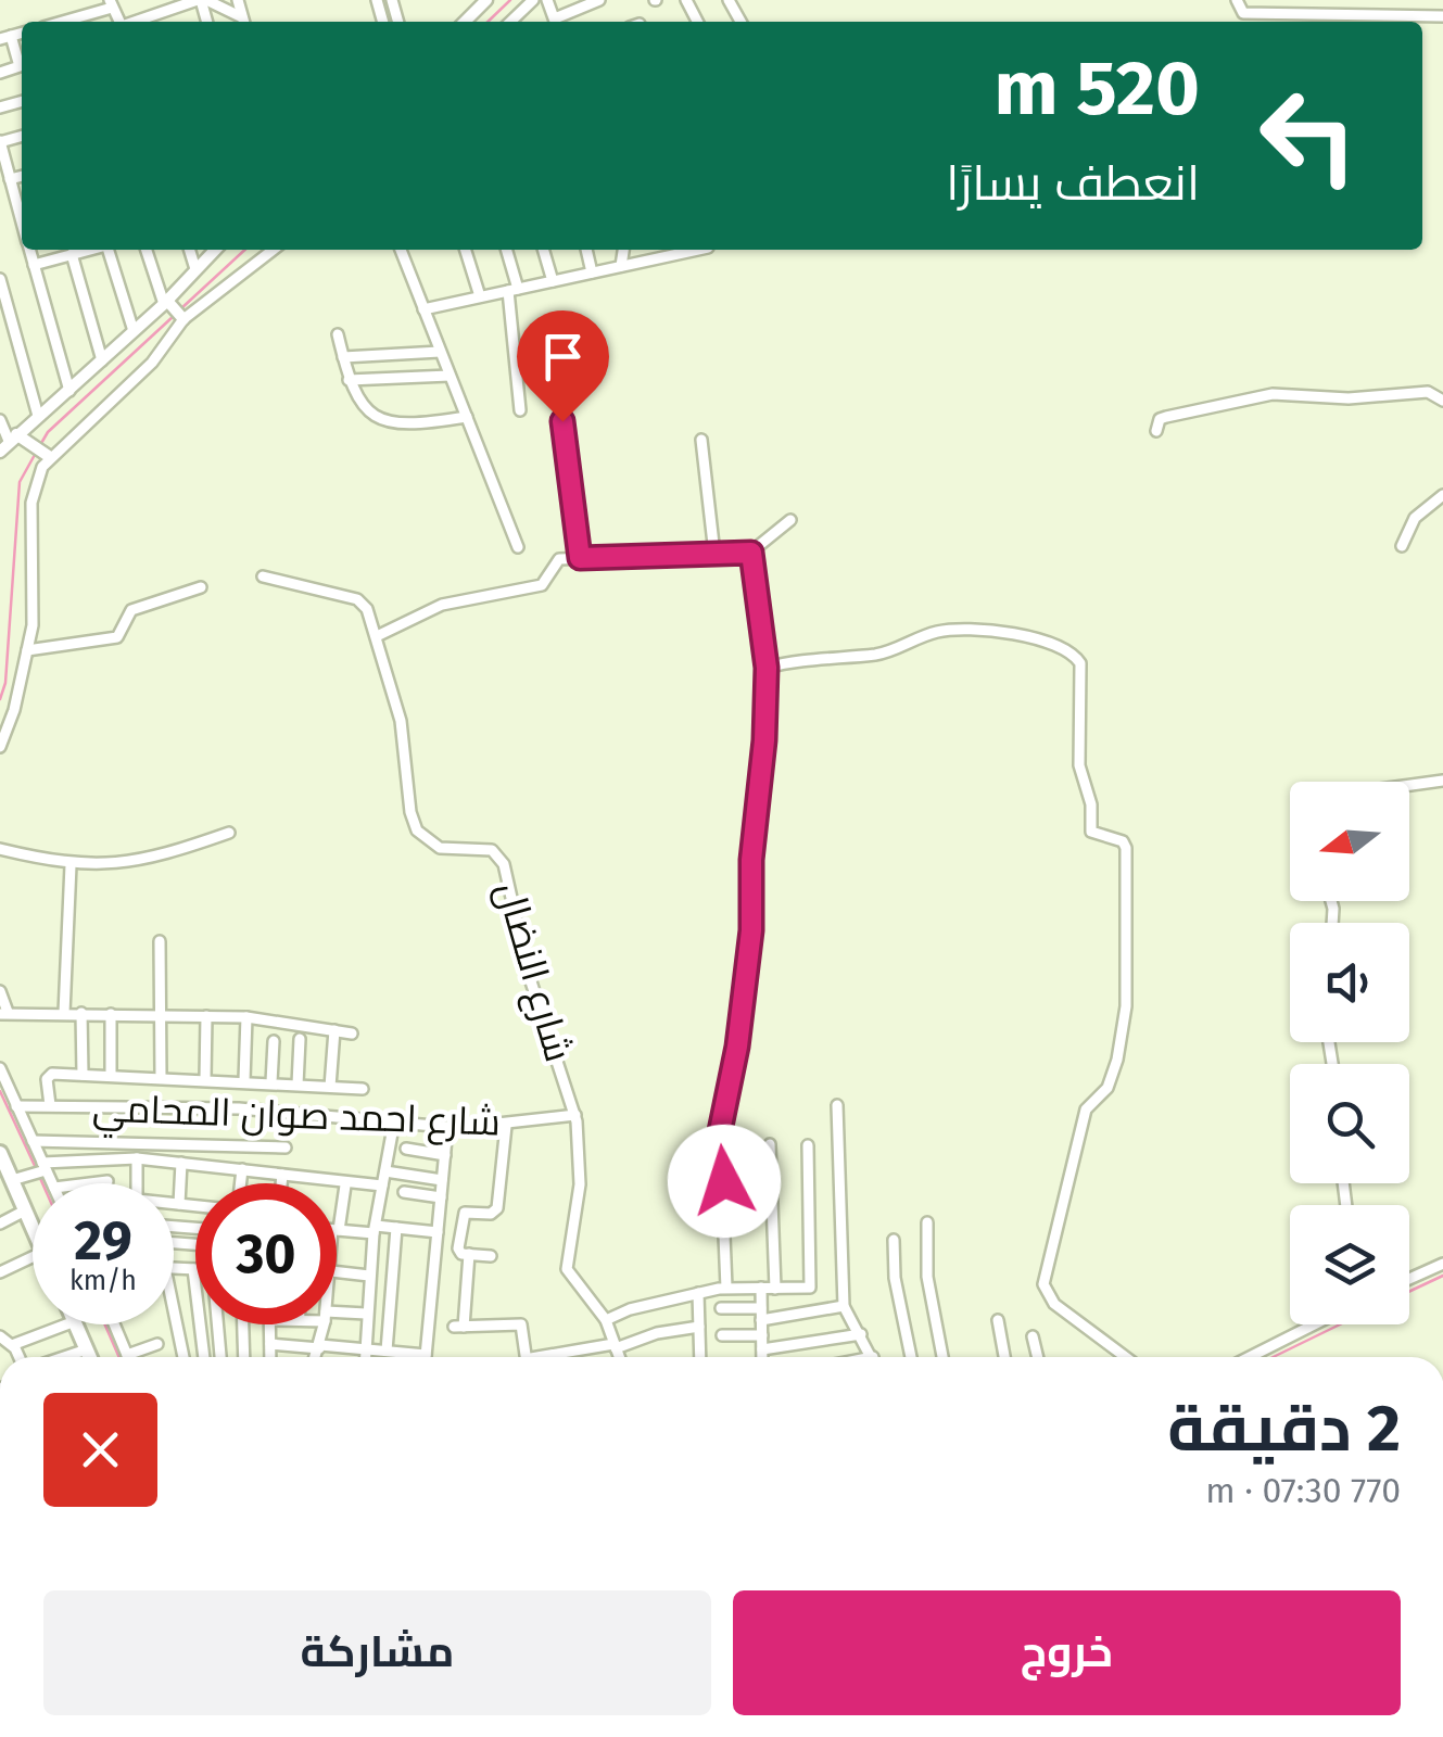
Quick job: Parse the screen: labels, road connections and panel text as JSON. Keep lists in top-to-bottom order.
{
  "streets": {
    "street": ["شارع النضال", "شارع احمد صوان المحامي"]
  },
  "crossings": [
    ["شارع النضال", "شارع احمد صوان المحامي"]
  ],
  "north": "left",
  "page": {
    "turn": ["520 m", "انعطف يسارًا"],
    "speed": "29 km/h",
    "limit": "30",
    "heading": ["2 دقيقة", "770 m · 07:30"],
    "buttons": ["خروج", "مشاركة"]
  }
}
